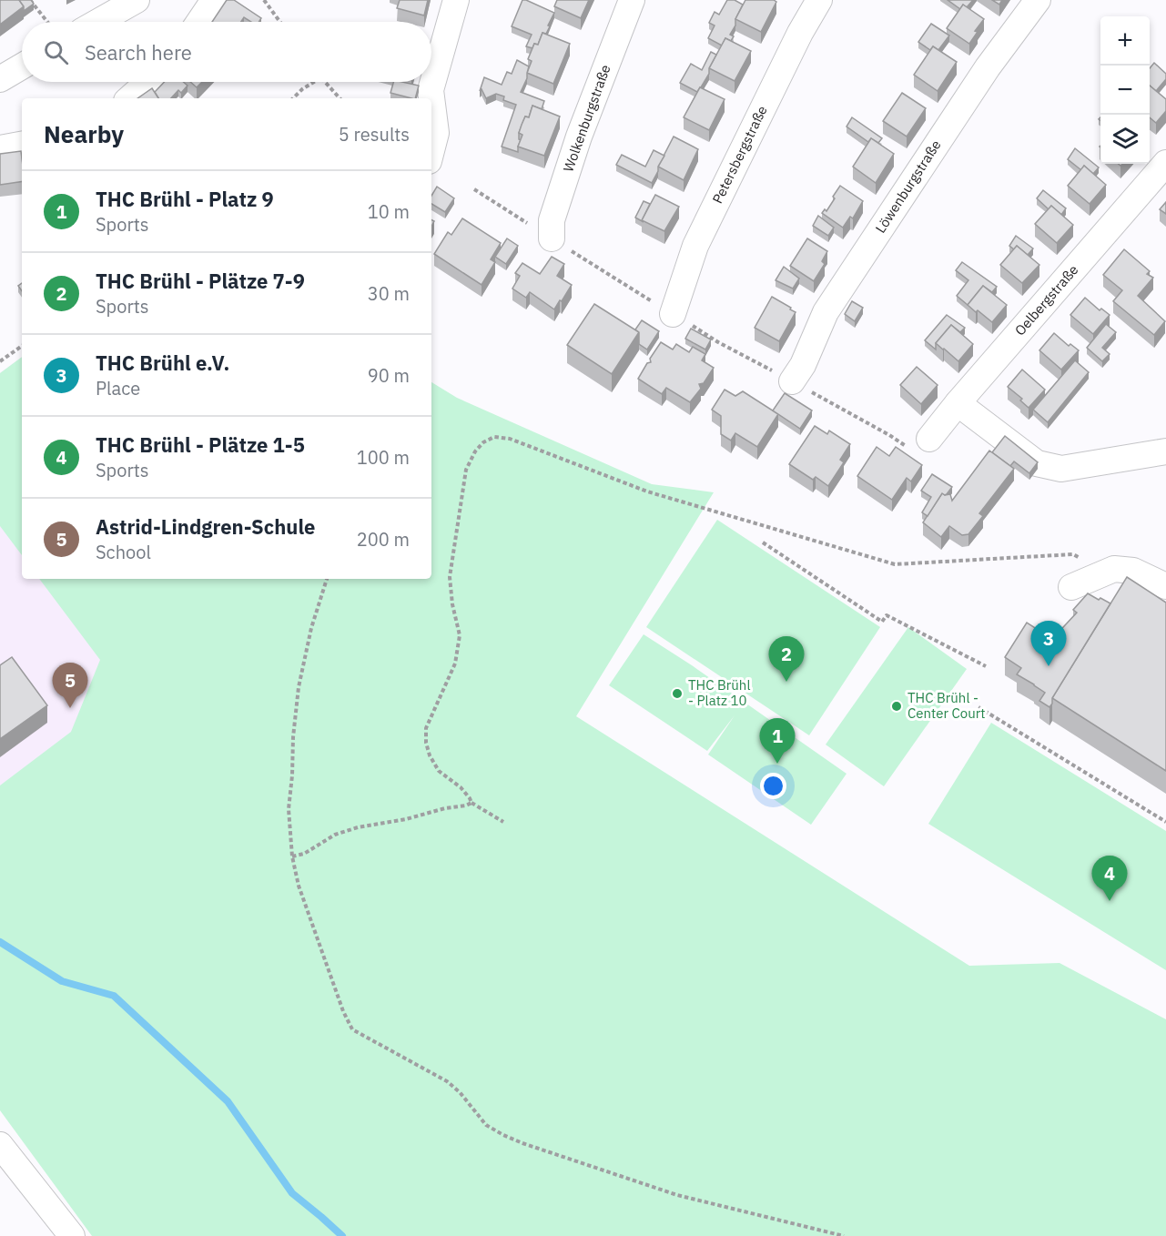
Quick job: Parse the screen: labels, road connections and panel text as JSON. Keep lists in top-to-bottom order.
{
  "streets": {
    "street": [
      "Wolkenburgstraße",
      "Petersbergstraße",
      "Löwenburgstraße",
      "Oelbergstraße"
    ]
  },
  "places": ["THC Brühl - Platz 10", "THC Brühl - Center Court"],
  "page": {
    "map_buttons": ["+", "−"],
    "search": "Search here",
    "heading": ["Nearby", "5 results"],
    "list": [
      {
        "mark": "1",
        "name": "THC Brühl - Platz 9",
        "note": "Sports",
        "value": "10 m"
      },
      {
        "mark": "2",
        "name": "THC Brühl - Plätze 7-9",
        "note": "Sports",
        "value": "30 m"
      },
      {
        "mark": "3",
        "name": "THC Brühl e.V.",
        "note": "Place",
        "value": "90 m"
      },
      {
        "mark": "4",
        "name": "THC Brühl - Plätze 1-5",
        "note": "Sports",
        "value": "100 m"
      },
      {
        "mark": "5",
        "name": "Astrid-Lindgren-Schule",
        "note": "School",
        "value": "200 m"
      }
    ],
    "pins": [
      "3",
      "2",
      "5",
      "1",
      "4"
    ]
  }
}
